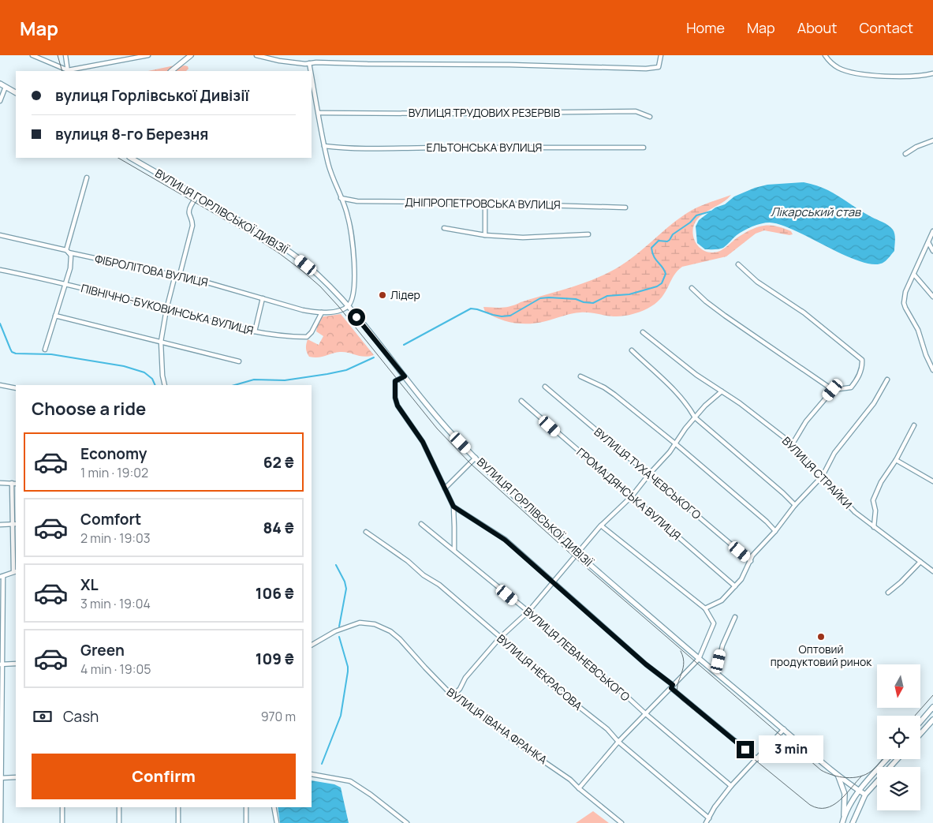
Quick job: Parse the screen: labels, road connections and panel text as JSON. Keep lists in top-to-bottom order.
{
  "streets": {
    "main road": ["ВУЛИЦЯ ГОРЛІВСЬКОЇ ДИВІЗІЇ"],
    "street": [
      "ВУЛИЦЯ ТРУДОВИХ РЕЗЕРВІВ",
      "ЕЛЬТОНСЬКА ВУЛИЦЯ",
      "ДНІПРОПЕТРОВСЬКА ВУЛИЦЯ",
      "ФІБРОЛІТОВА ВУЛИЦЯ",
      "ПІВНІЧНО-БУКОВИНСЬКА ВУЛИЦЯ",
      "ВУЛИЦЯ СТРАЙКИ",
      "ВУЛИЦЯ ТУХАЧЕВСЬКОГО",
      "ГРОМАДЯНСЬКА ВУЛИЦЯ",
      "ВУЛИЦЯ ЛЕВАНЕВСЬКОГО",
      "ВУЛИЦЯ НЕКРАСОВА",
      "ВУЛИЦЯ ІВАНА ФРАНКА"
    ]
  },
  "crossings": [
    ["ВУЛИЦЯ ГОРЛІВСЬКОЇ ДИВІЗІЇ", "ФІБРОЛІТОВА ВУЛИЦЯ"],
    ["ФІБРОЛІТОВА ВУЛИЦЯ", "ПІВНІЧНО-БУКОВИНСЬКА ВУЛИЦЯ"]
  ],
  "water": ["Лікарський став"],
  "places": ["Лідер", "Оптовий продуктовий ринок"],
  "north": "bottom",
  "page": {
    "header": "Map",
    "nav": [
      "Home",
      "Map",
      "About",
      "Contact"
    ],
    "banner": ["вулиця Горлівської Дивізії", "вулиця 8-го Березня"],
    "heading": "Choose a ride",
    "list": [
      {
        "name": "Economy",
        "note": "1 min · 19:02",
        "value": "62 ₴"
      },
      {
        "name": "Comfort",
        "note": "2 min · 19:03",
        "value": "84 ₴"
      },
      {
        "name": "XL",
        "note": "3 min · 19:04",
        "value": "106 ₴"
      },
      {
        "name": "Green",
        "note": "4 min · 19:05",
        "value": "109 ₴"
      }
    ],
    "pay": ["Cash", "970 m"],
    "bubble": "3 min",
    "buttons": "Confirm"
  }
}
